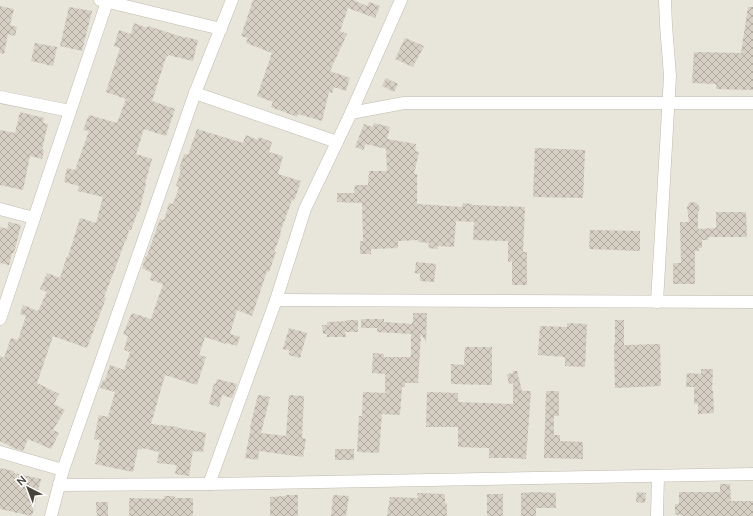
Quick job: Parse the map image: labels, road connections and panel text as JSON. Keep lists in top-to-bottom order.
{
  "north": "top left"
}
